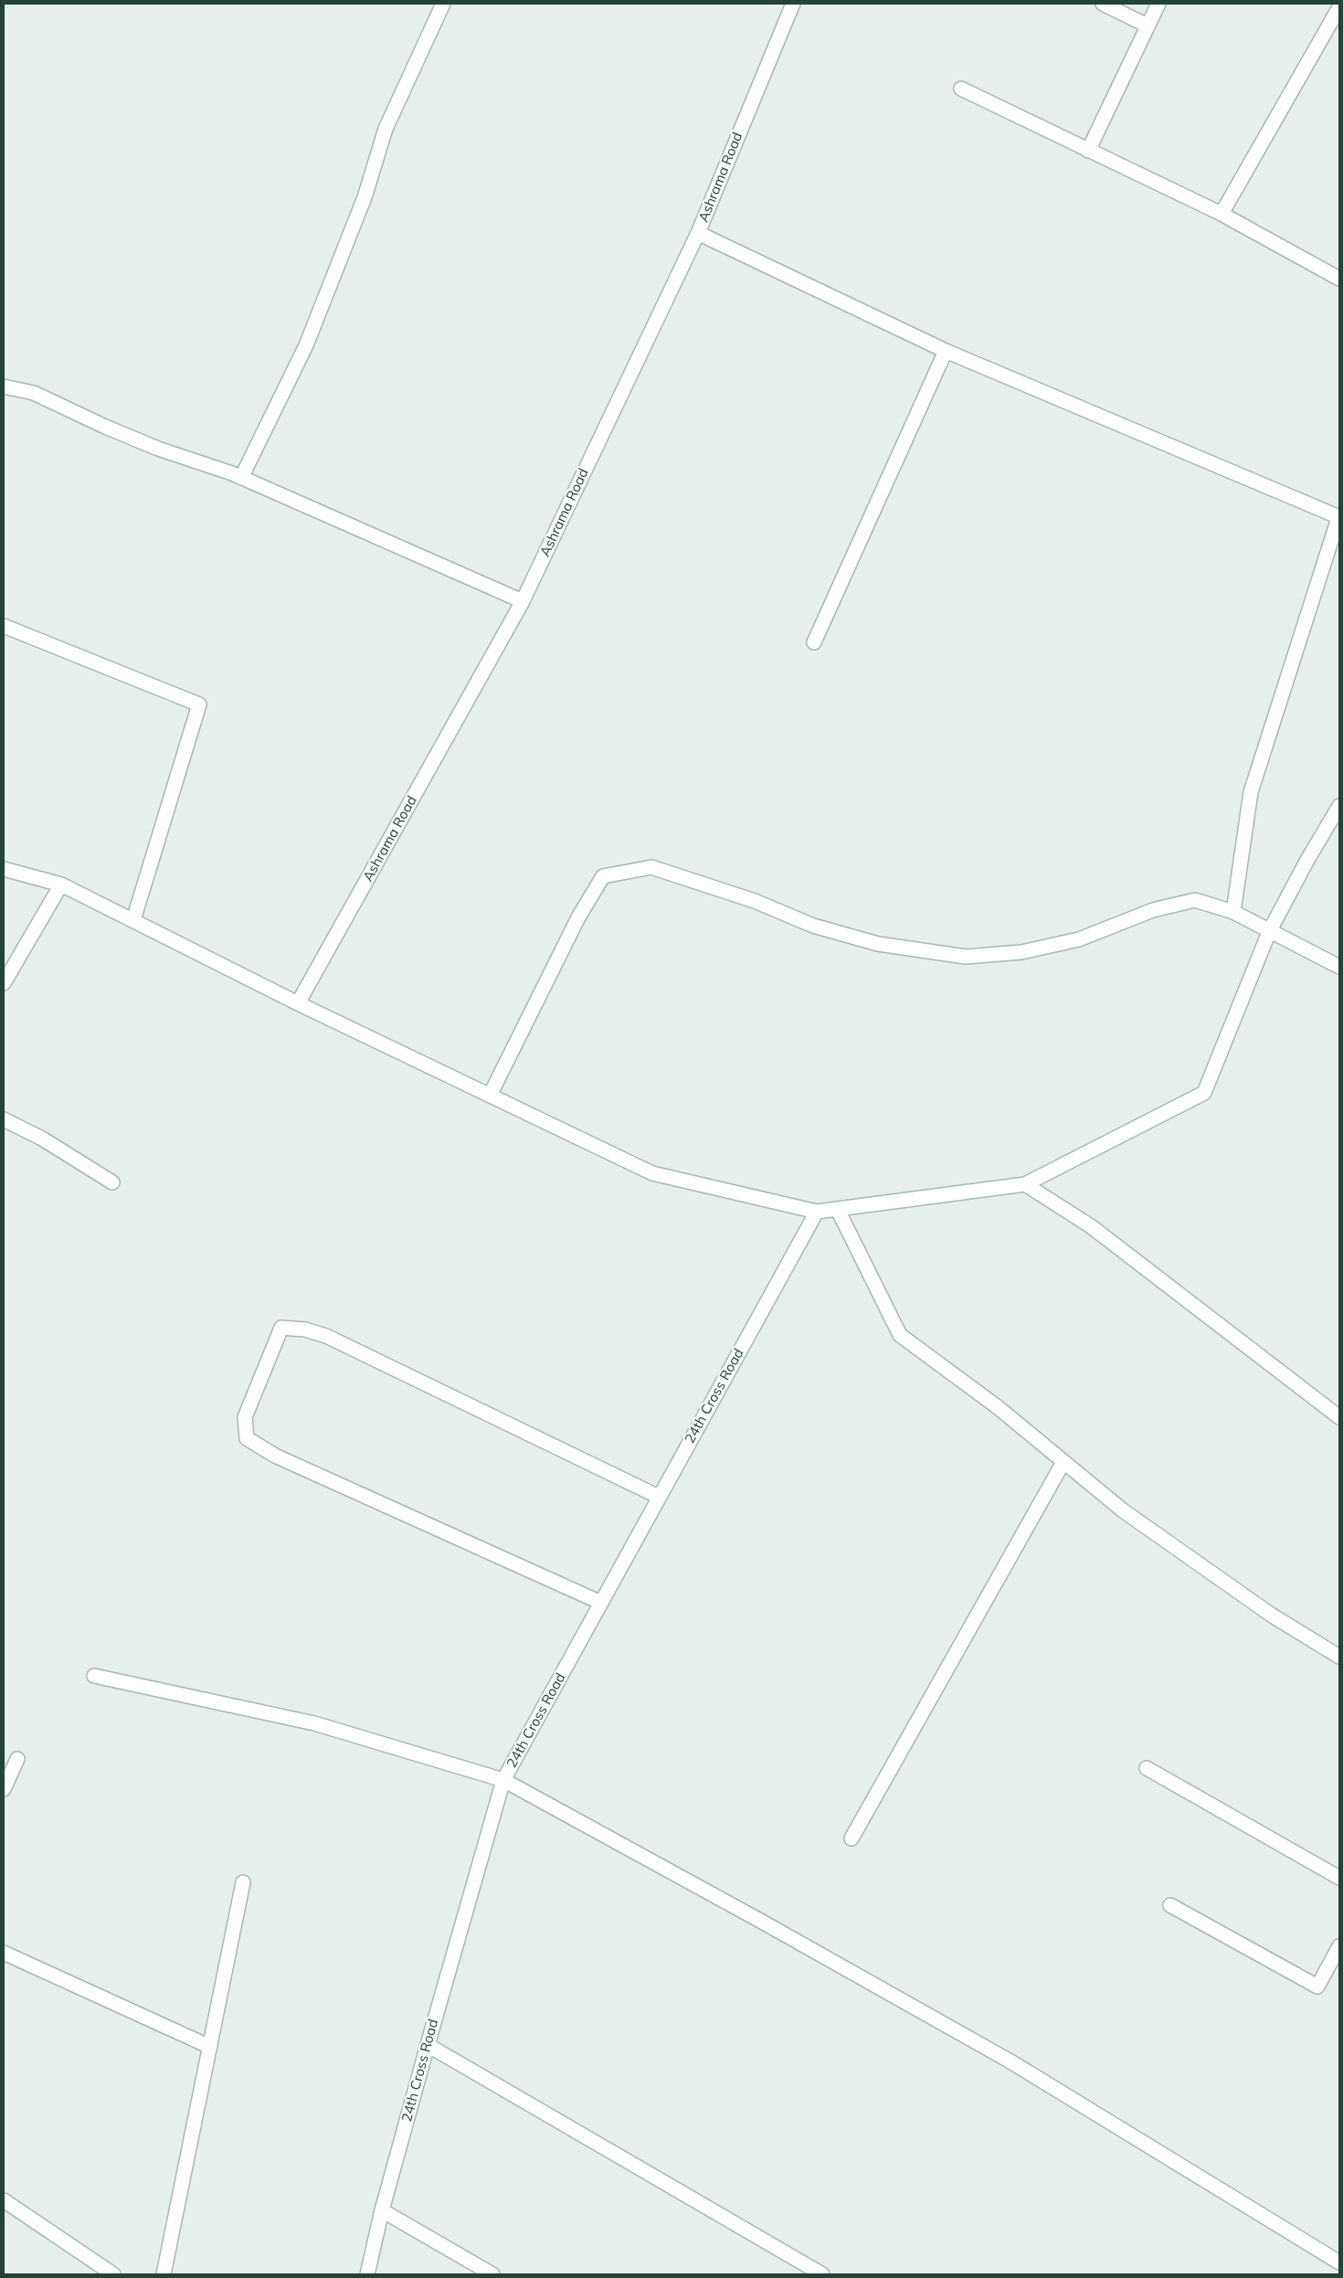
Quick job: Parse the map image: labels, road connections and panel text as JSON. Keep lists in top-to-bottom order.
{
  "streets": {
    "street": ["Ashrama Road", "24th Cross Road"]
  }
}
